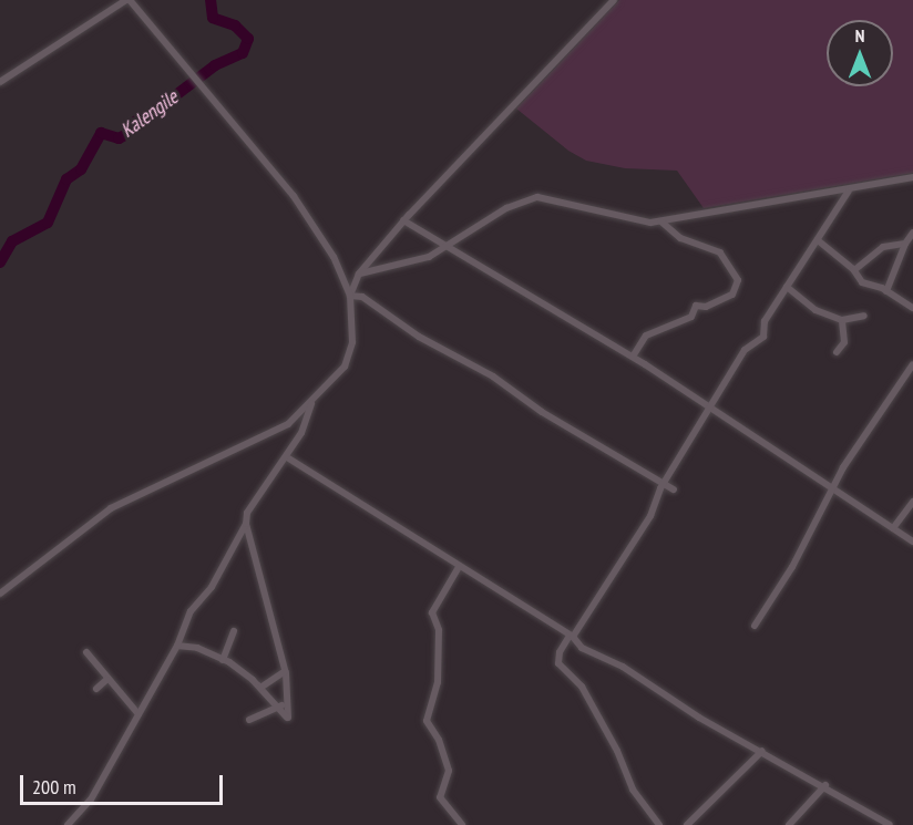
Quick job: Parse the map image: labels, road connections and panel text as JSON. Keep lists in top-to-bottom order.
{
  "water": ["Kalengile"],
  "scale_bar": "200 m",
  "north": "top"
}
